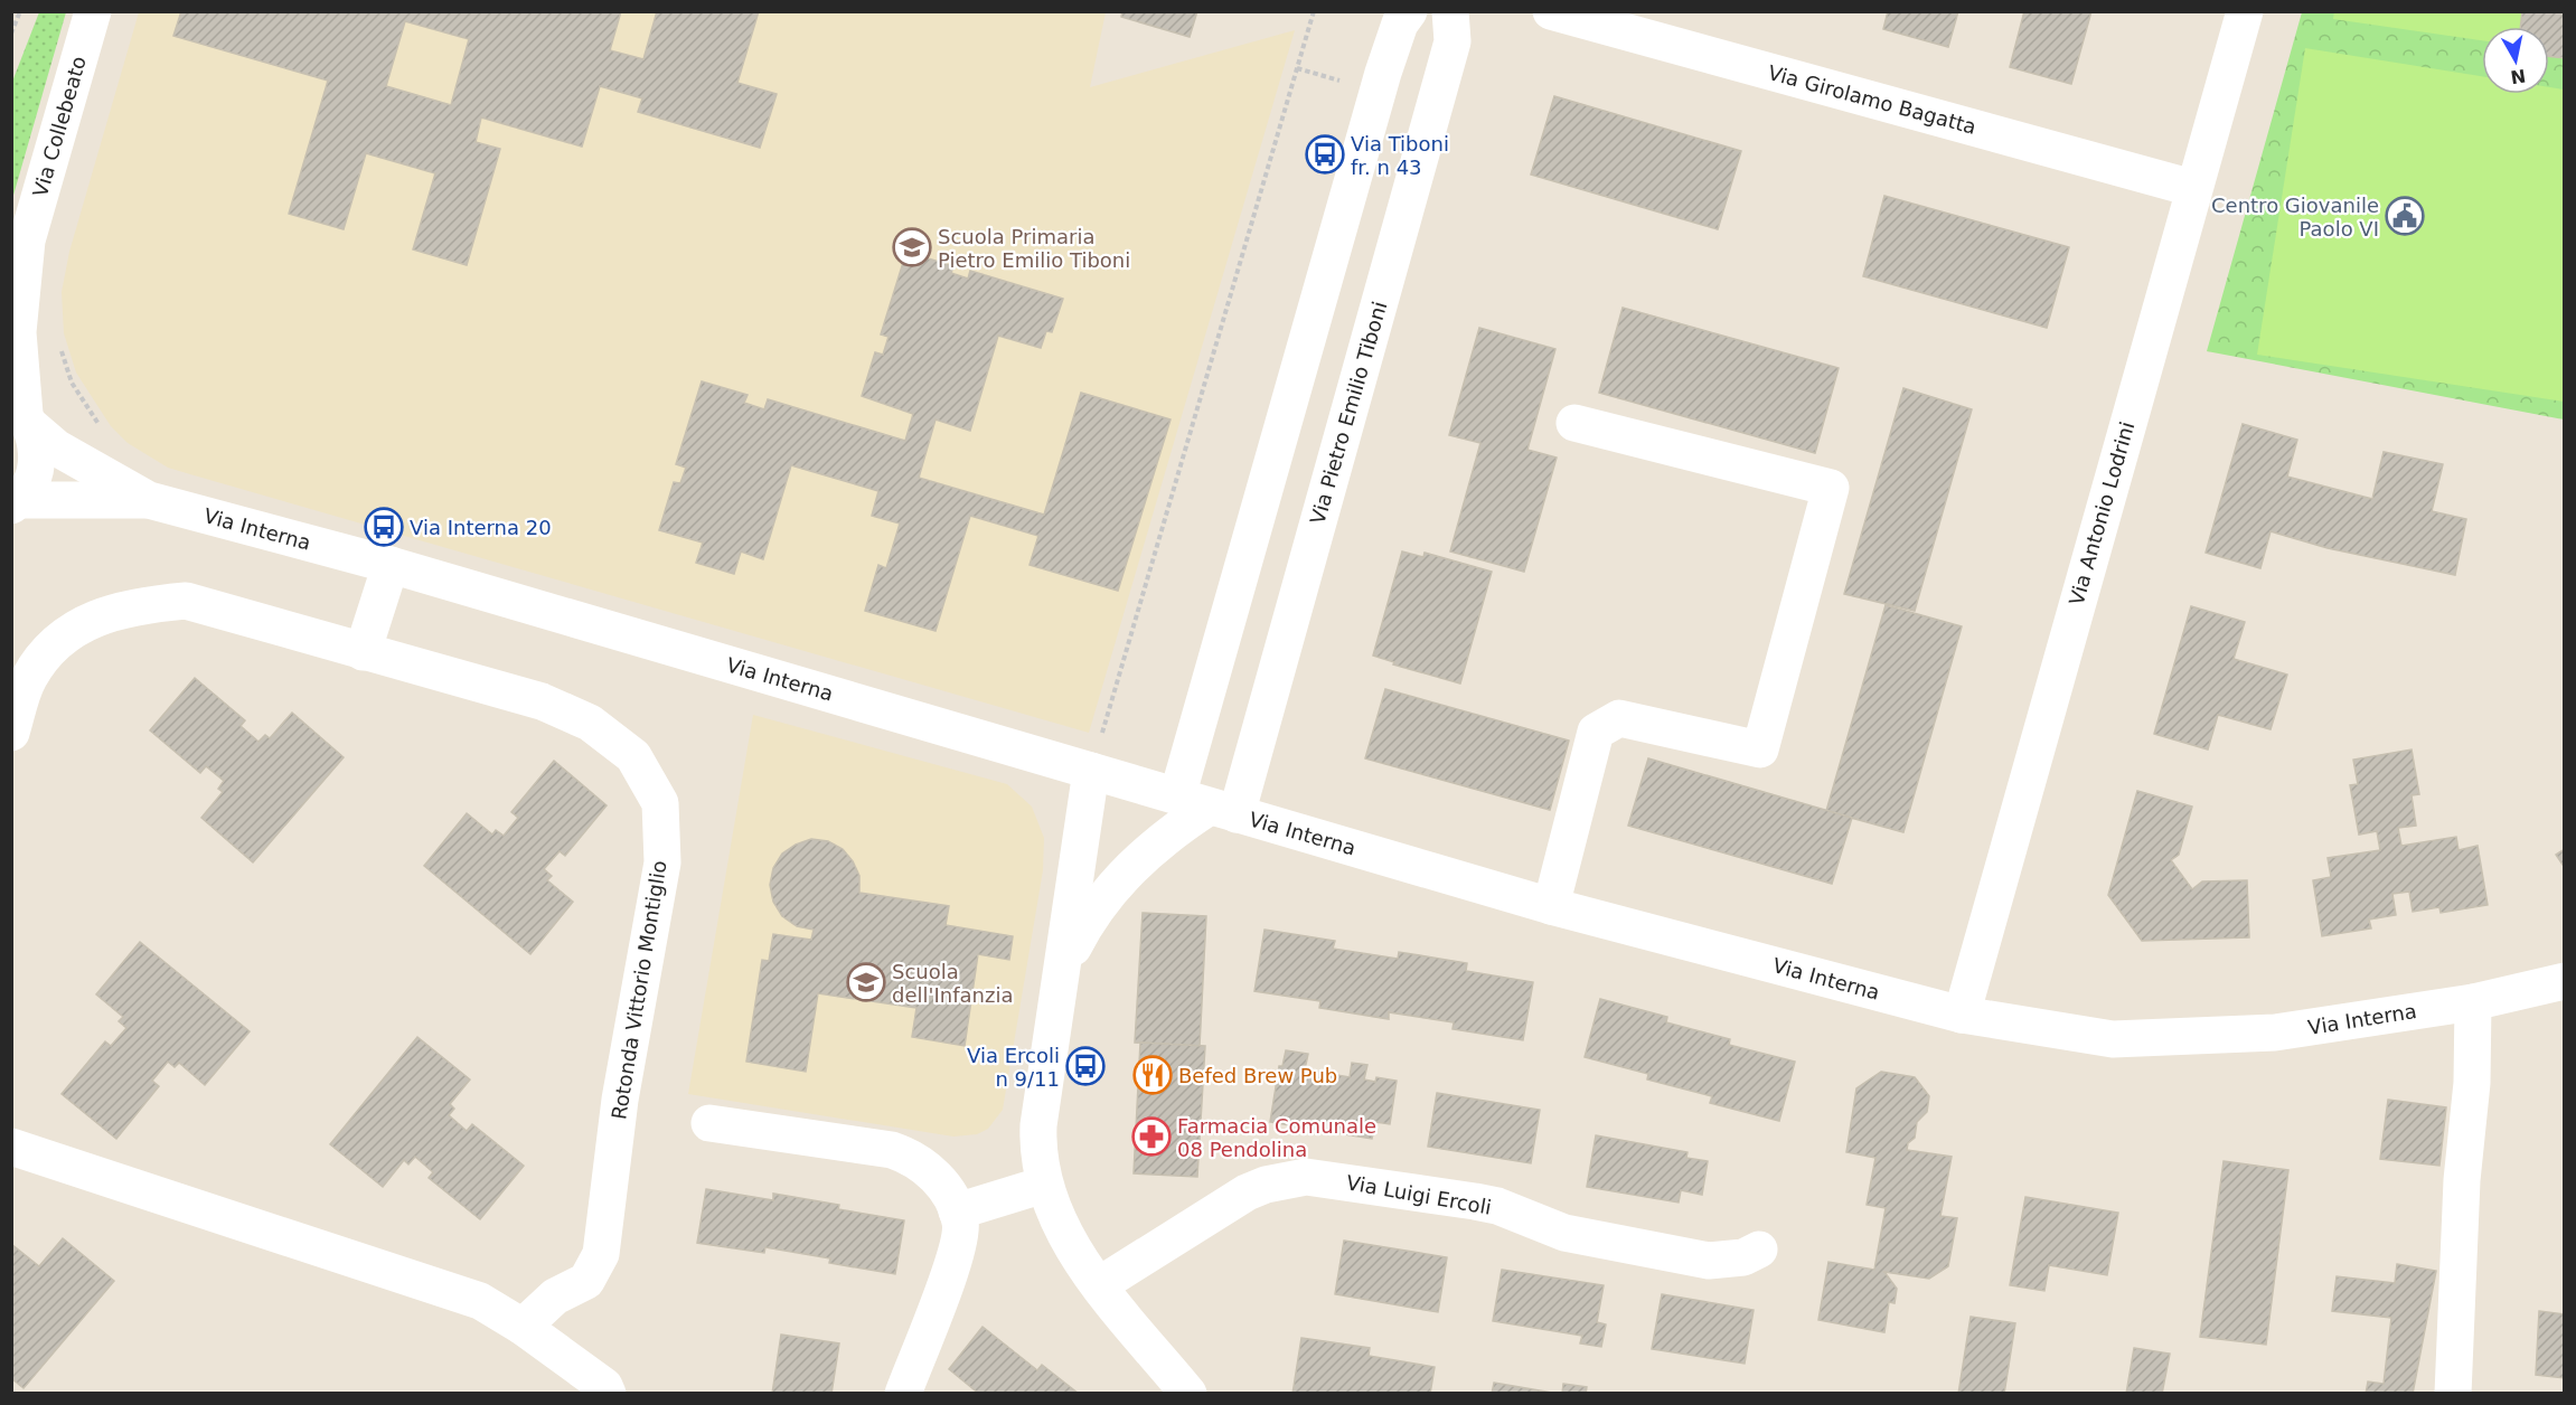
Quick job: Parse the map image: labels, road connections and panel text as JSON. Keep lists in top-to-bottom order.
{
  "streets": {
    "street": [
      "Via Girolamo Bagatta",
      "Via Collebeato",
      "Via Pietro Emilio Tiboni",
      "Via Antonio Lodrini",
      "Via Interna",
      "Rotonda Vittorio Montiglio",
      "Via Luigi Ercoli"
    ]
  },
  "crossings": [
    ["Via Girolamo Bagatta", "Via Antonio Lodrini"],
    ["Via Collebeato", "Via Interna"],
    ["Via Pietro Emilio Tiboni", "Via Interna"],
    ["Via Antonio Lodrini", "Via Interna"]
  ],
  "places": {
    "bus stop": ["Via Tiboni fr. n 43", "Via Interna 20", "Via Ercoli n 9/11"],
    "public building": ["Centro Giovanile Paolo VI"],
    "school or university": ["Scuola Primaria Pietro Emilio Tiboni", "Scuola dell'Infanzia"],
    "restaurant": ["Befed Brew Pub"],
    "pharmacy": ["Farmacia Comunale 08 Pendolina"]
  },
  "north": "bottom"
}
